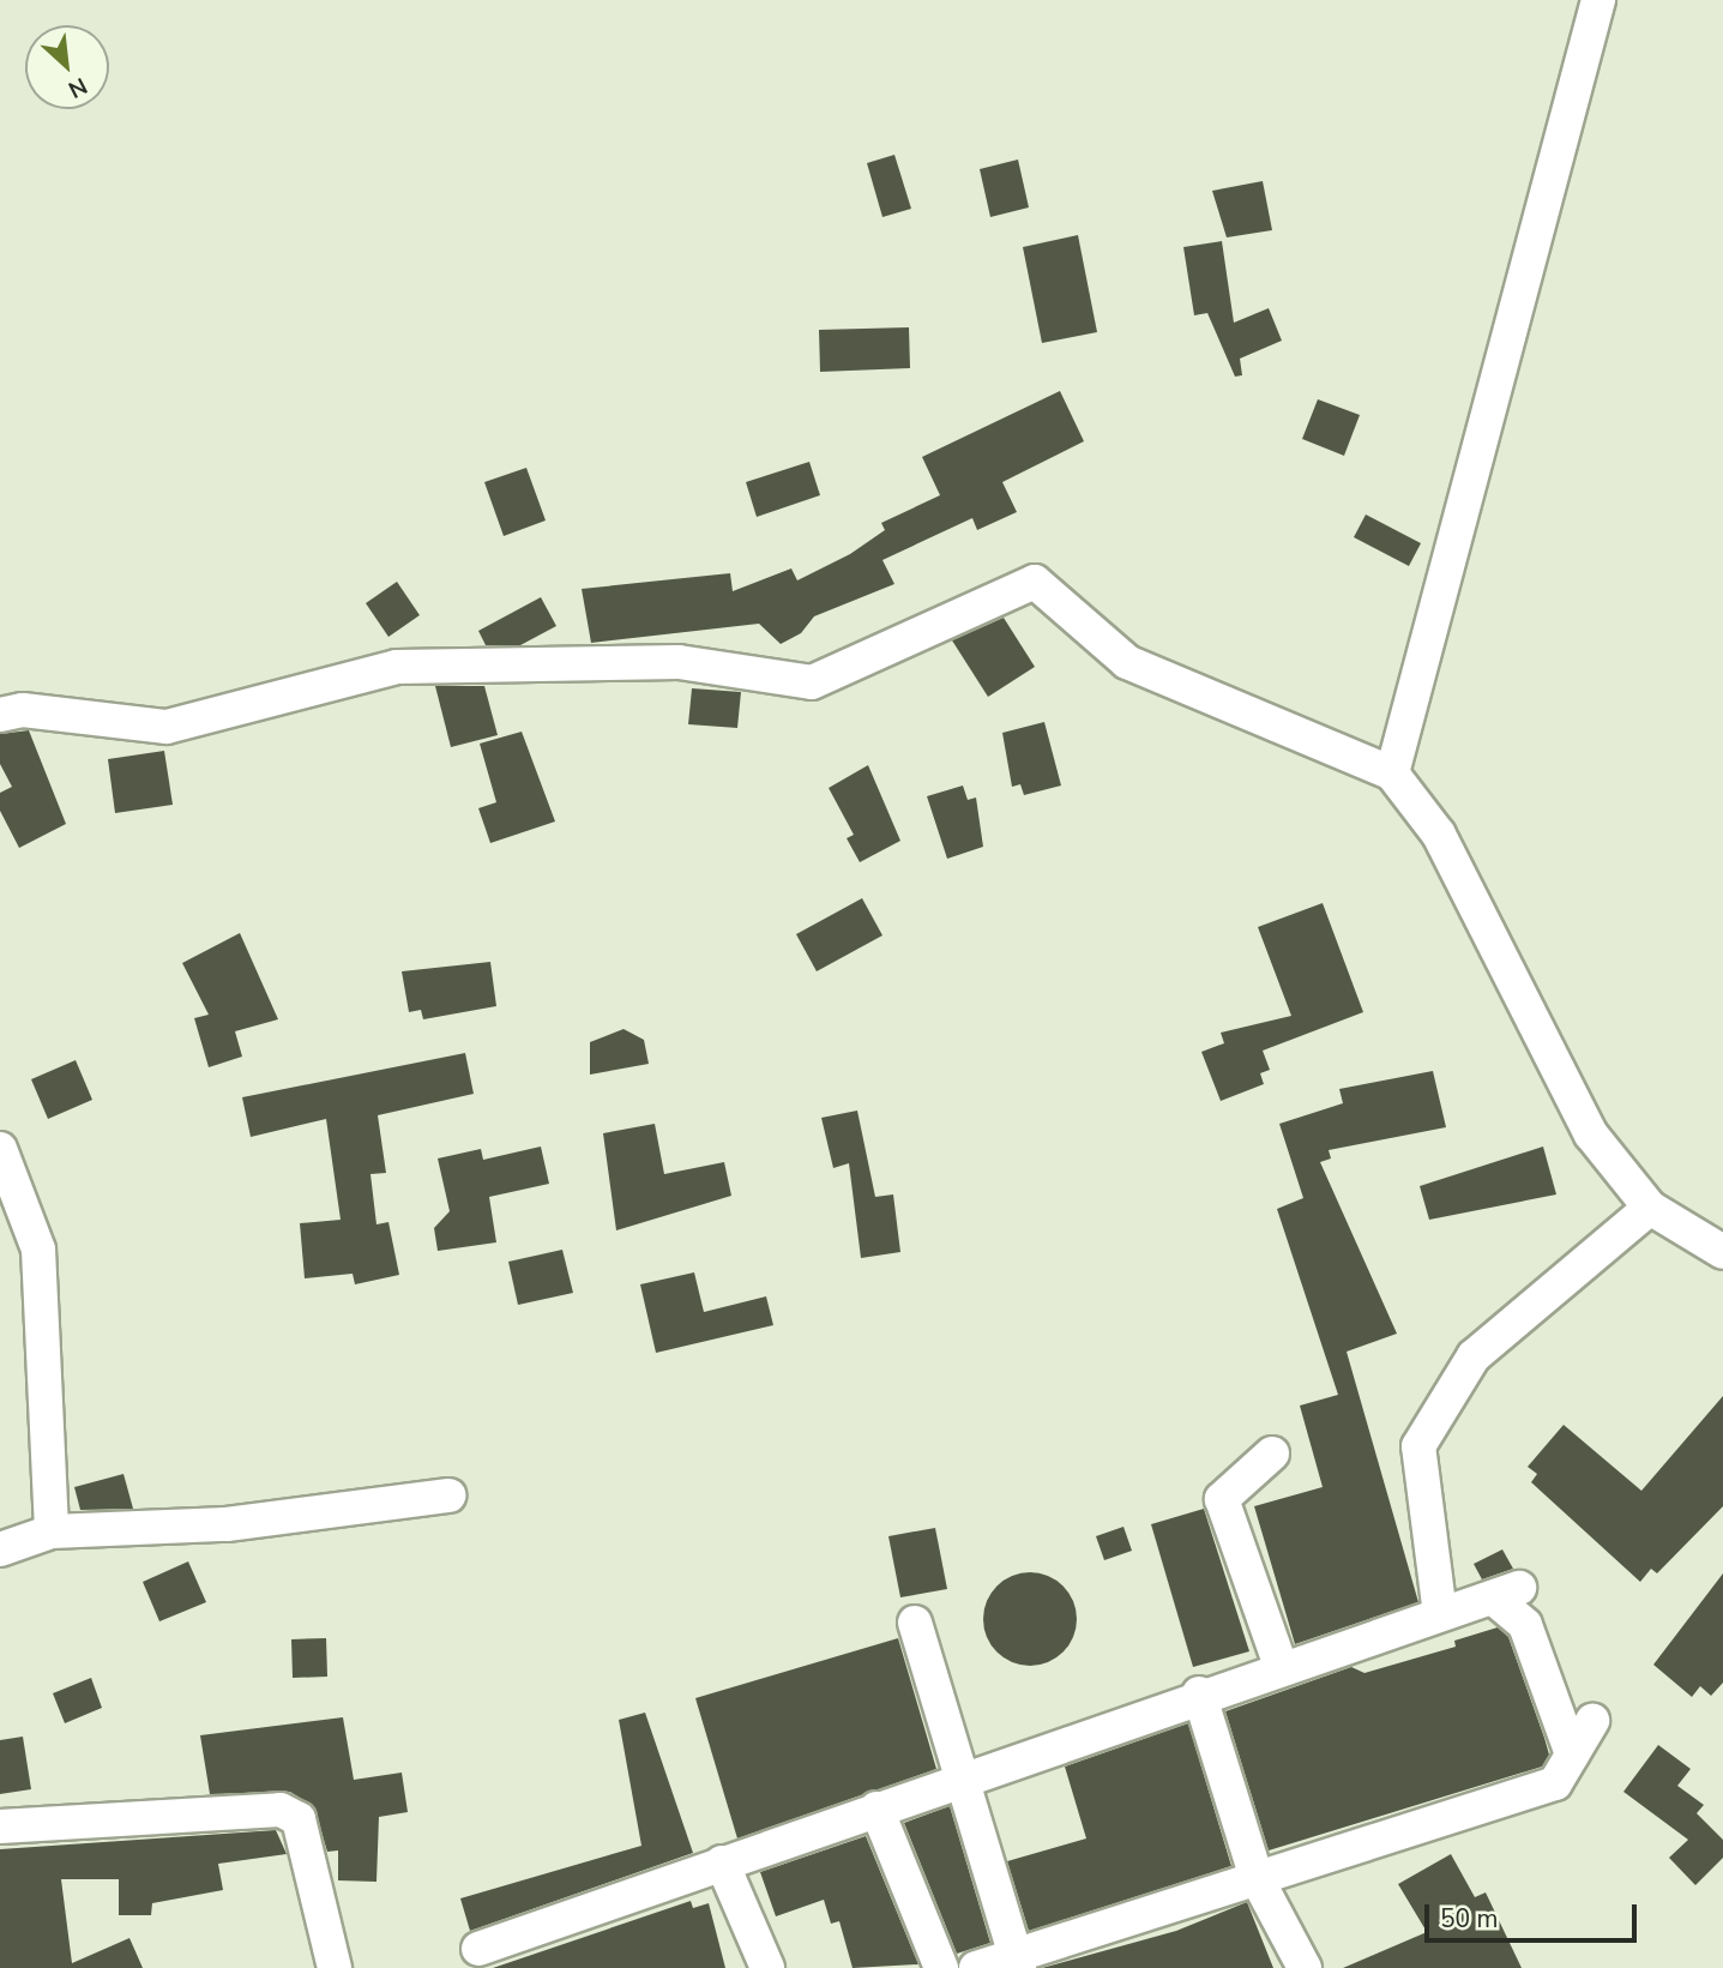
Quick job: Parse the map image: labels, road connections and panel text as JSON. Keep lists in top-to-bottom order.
{
  "scale_bar": "50 m",
  "north": "bottom right"
}
